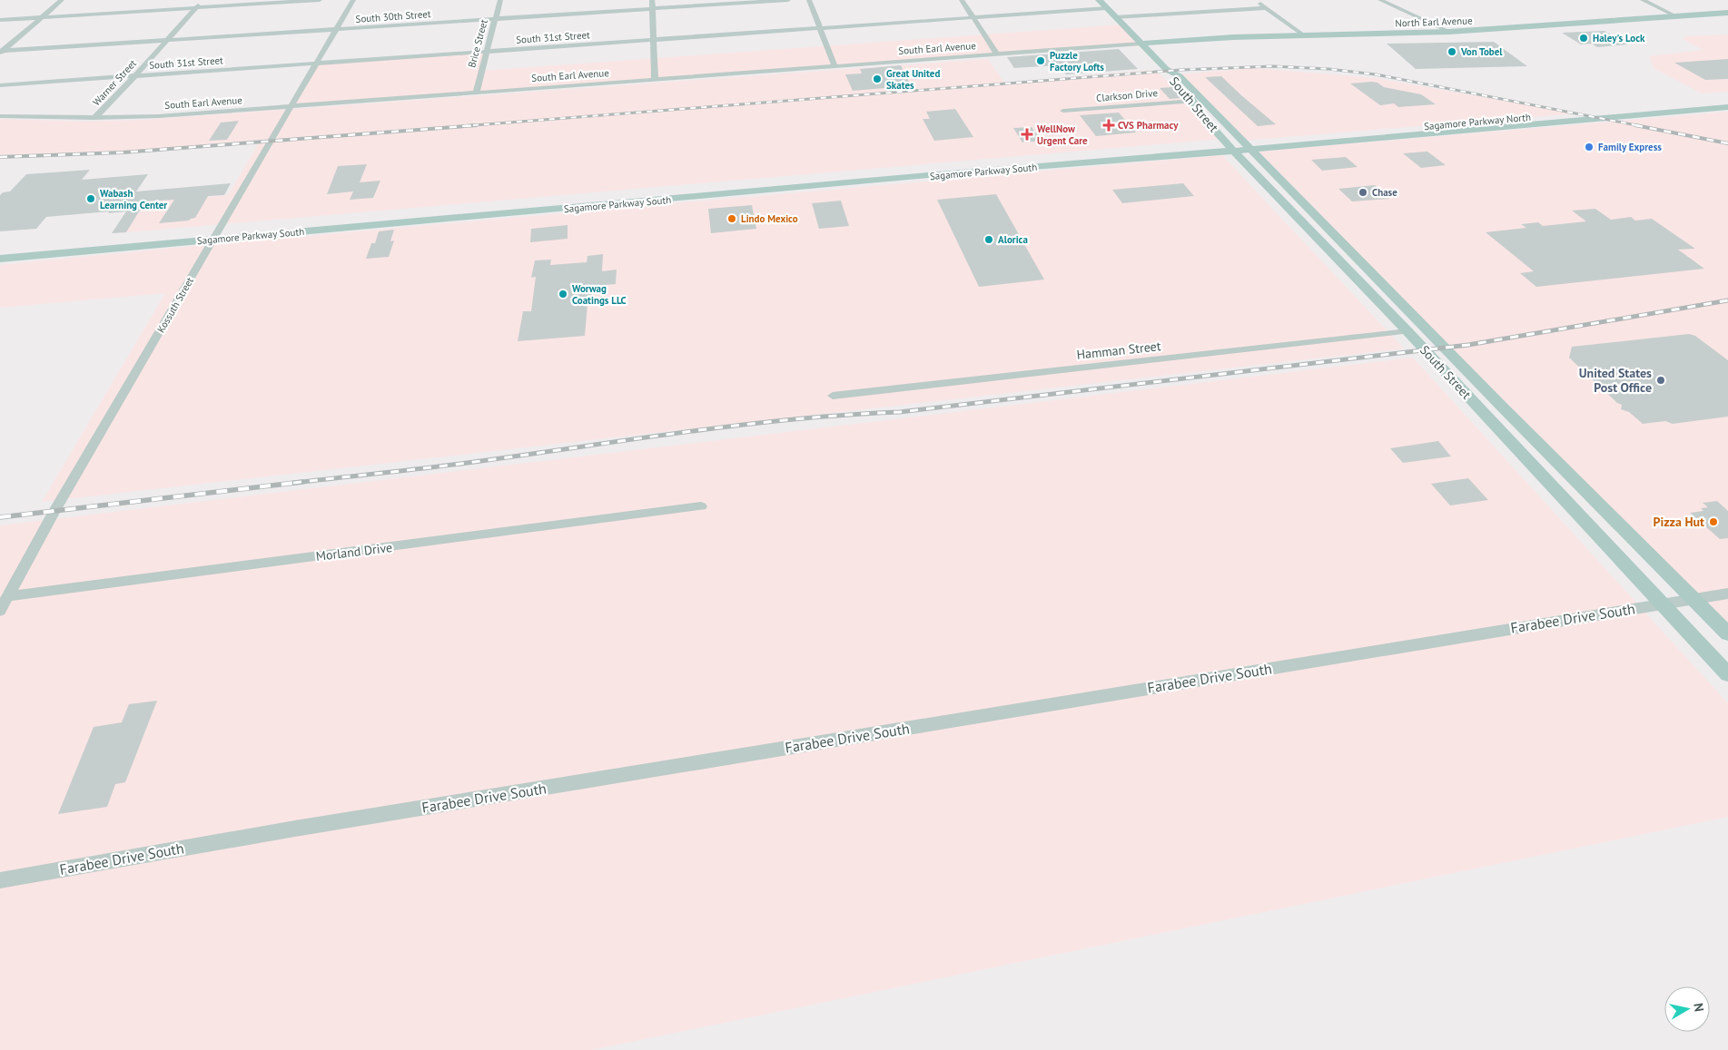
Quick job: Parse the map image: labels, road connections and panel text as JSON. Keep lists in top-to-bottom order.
{
  "streets": {
    "main road": [
      "North Earl Avenue",
      "South Street",
      "Sagamore Parkway North",
      "Sagamore Parkway South"
    ],
    "street": [
      "South 30th Street",
      "South 31st Street",
      "Brice Street",
      "South Earl Avenue",
      "Warner Street",
      "Clarkson Drive",
      "Kossuth Street",
      "Hamman Street",
      "Morland Drive",
      "Farabee Drive South"
    ]
  },
  "crossings": [
    ["South 30th Street", "Brice Street"],
    ["South 30th Street", "Warner Street"],
    ["South 30th Street", "Kossuth Street"],
    ["North Earl Avenue", "South Earl Avenue"],
    ["North Earl Avenue", "South Street"],
    ["South 31st Street", "Brice Street"],
    ["South 31st Street", "Warner Street"],
    ["South 31st Street", "South Street"],
    ["South 31st Street", "Kossuth Street"],
    ["Brice Street", "South Earl Avenue"],
    ["South Earl Avenue", "Warner Street"],
    ["South Earl Avenue", "South Street"],
    ["South Earl Avenue", "Kossuth Street"],
    ["Clarkson Drive", "South Street"],
    ["South Street", "Sagamore Parkway North"],
    ["South Street", "Sagamore Parkway South"],
    ["South Street", "Hamman Street"],
    ["South Street", "Farabee Drive South"],
    ["Sagamore Parkway North", "Sagamore Parkway South"],
    ["Sagamore Parkway South", "Kossuth Street"],
    ["Kossuth Street", "Morland Drive"]
  ],
  "places": {
    "other": [
      "Haley's Lock",
      "Von Tobel",
      "Puzzle Factory Lofts",
      "Great United Skates",
      "Family Express",
      "Chase",
      "Wabash Learning Center",
      "Lindo Mexico",
      "Alorica",
      "Worwag Coatings LLC",
      "United States Post Office",
      "Pizza Hut"
    ],
    "health": ["CVS Pharmacy", "WellNow Urgent Care"]
  },
  "north": "right"
}
